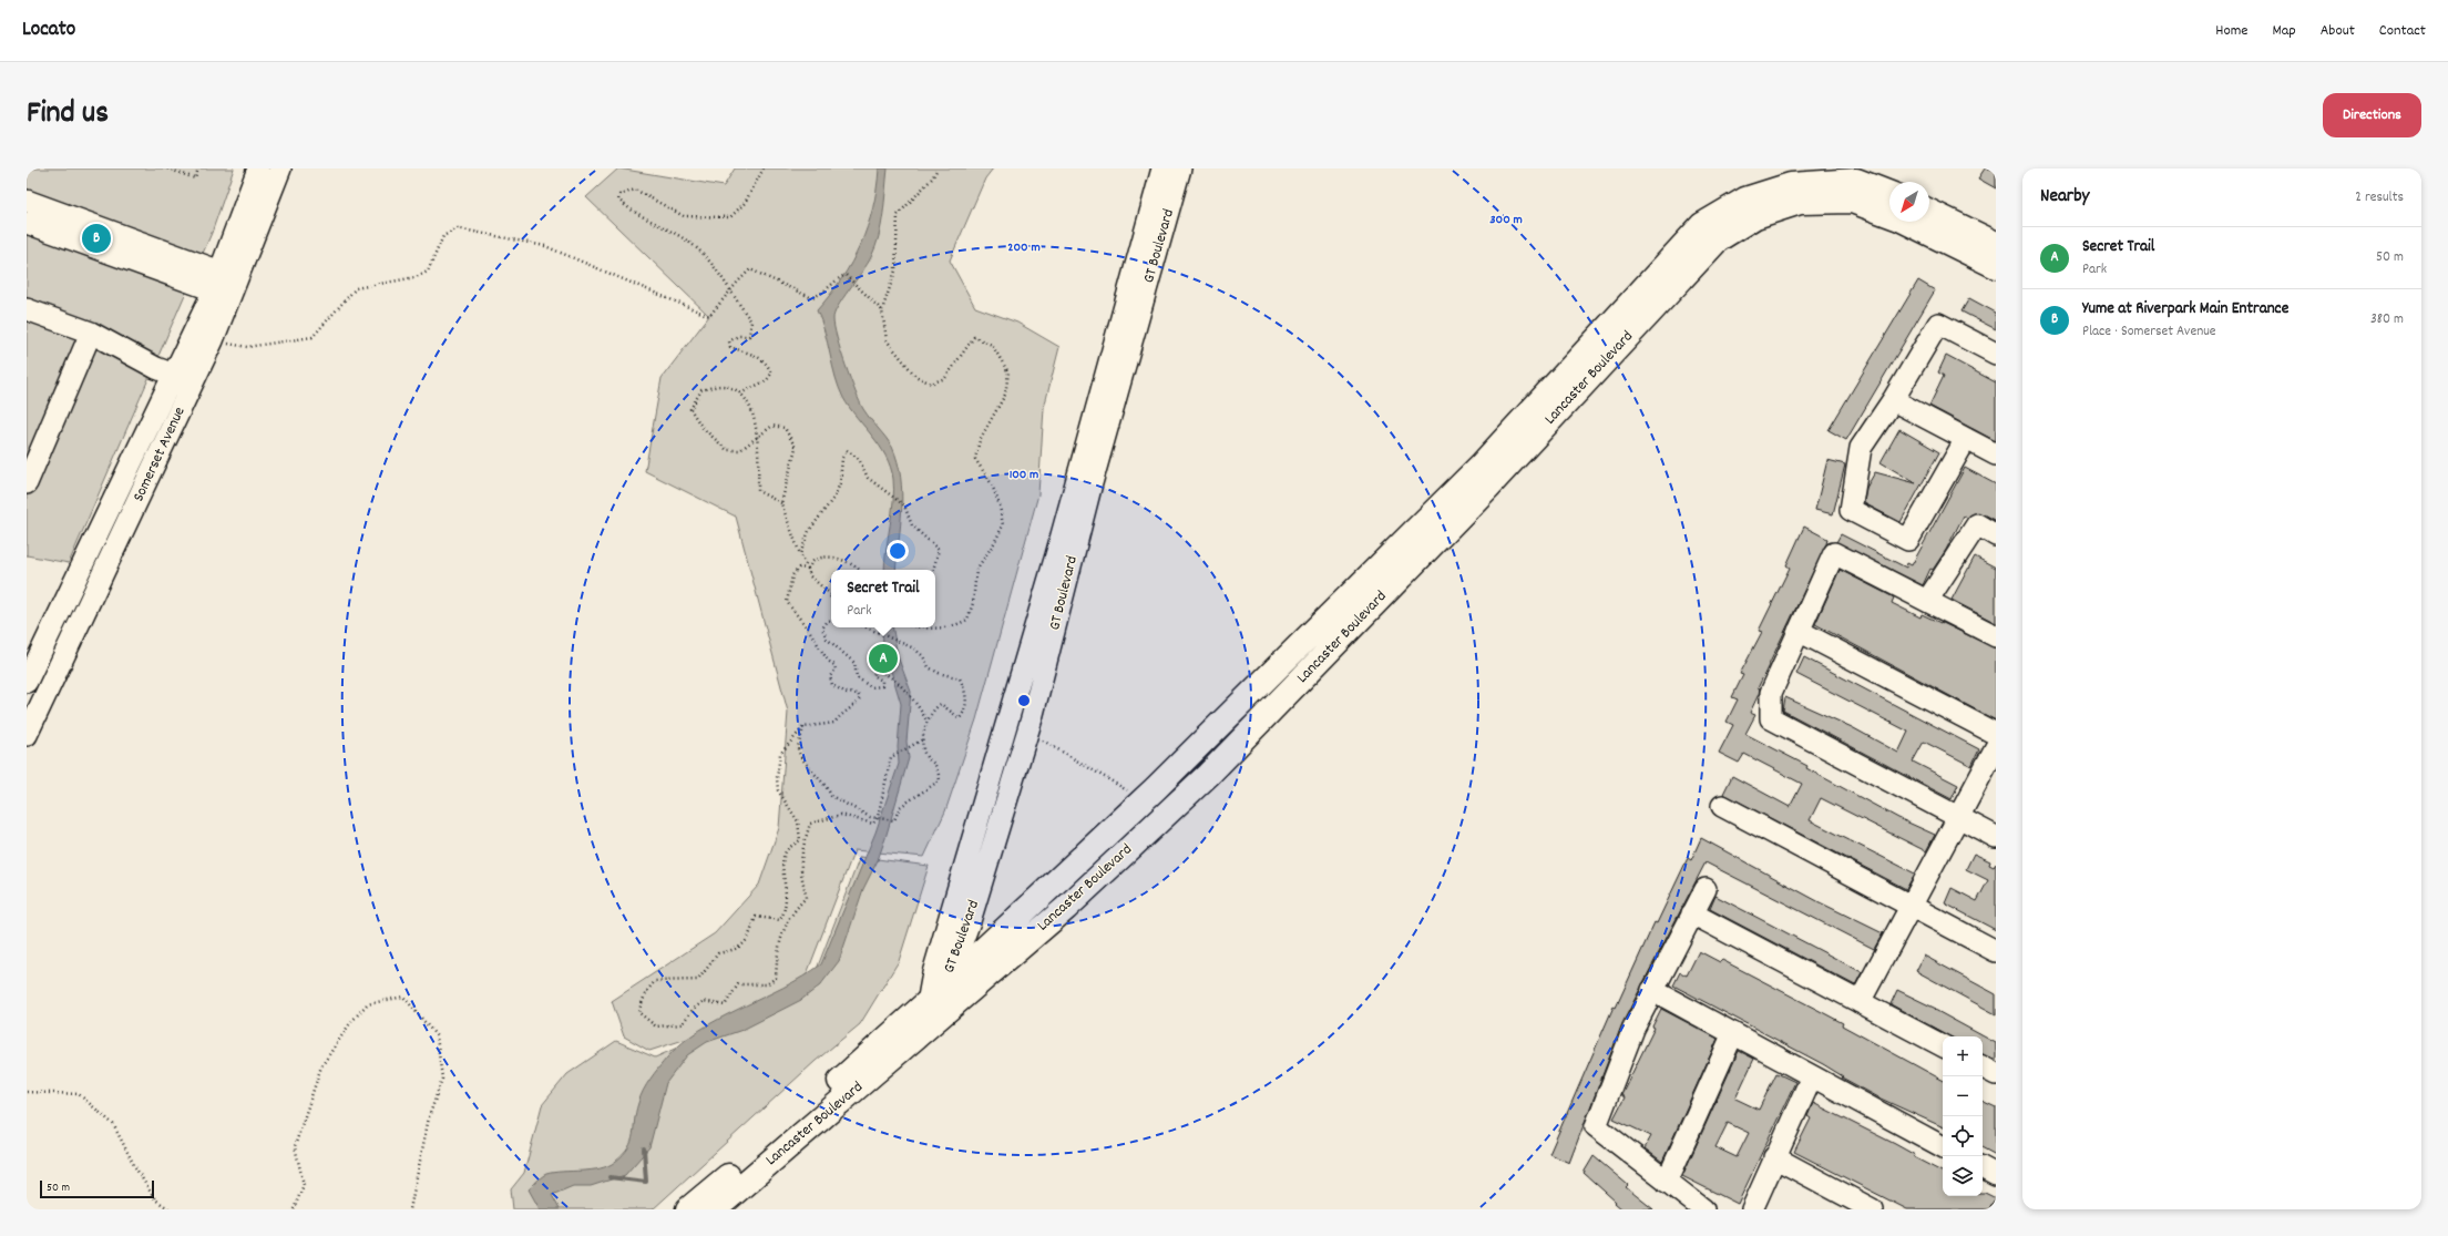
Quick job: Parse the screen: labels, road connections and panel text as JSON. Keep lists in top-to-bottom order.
{
  "streets": {
    "main road": ["Lancaster Boulevard"],
    "street": ["GT Boulevard", "Somerset Avenue"]
  },
  "crossings": [
    ["GT Boulevard", "Lancaster Boulevard"]
  ],
  "scale_bar": "50 m",
  "north": "bottom left",
  "page": {
    "header": "Locato",
    "nav": [
      "Home",
      "Map",
      "About",
      "Contact"
    ],
    "title": "Find us",
    "buttons": "Directions",
    "heading": ["Nearby", "2 results"],
    "pins": ["B", "A"],
    "list": [
      {
        "mark": "A",
        "name": "Secret Trail",
        "note": "Park",
        "value": "50 m"
      },
      {
        "mark": "B",
        "name": "Yume at Riverpark Main Entrance",
        "note": "Place · Somerset Avenue",
        "value": "380 m"
      }
    ],
    "popup": ["Secret Trail", "Park"],
    "map_buttons": ["+", "−"],
    "scale": "50 m"
  },
  "rings": ["300 m", "200 m", "100 m"]
}
